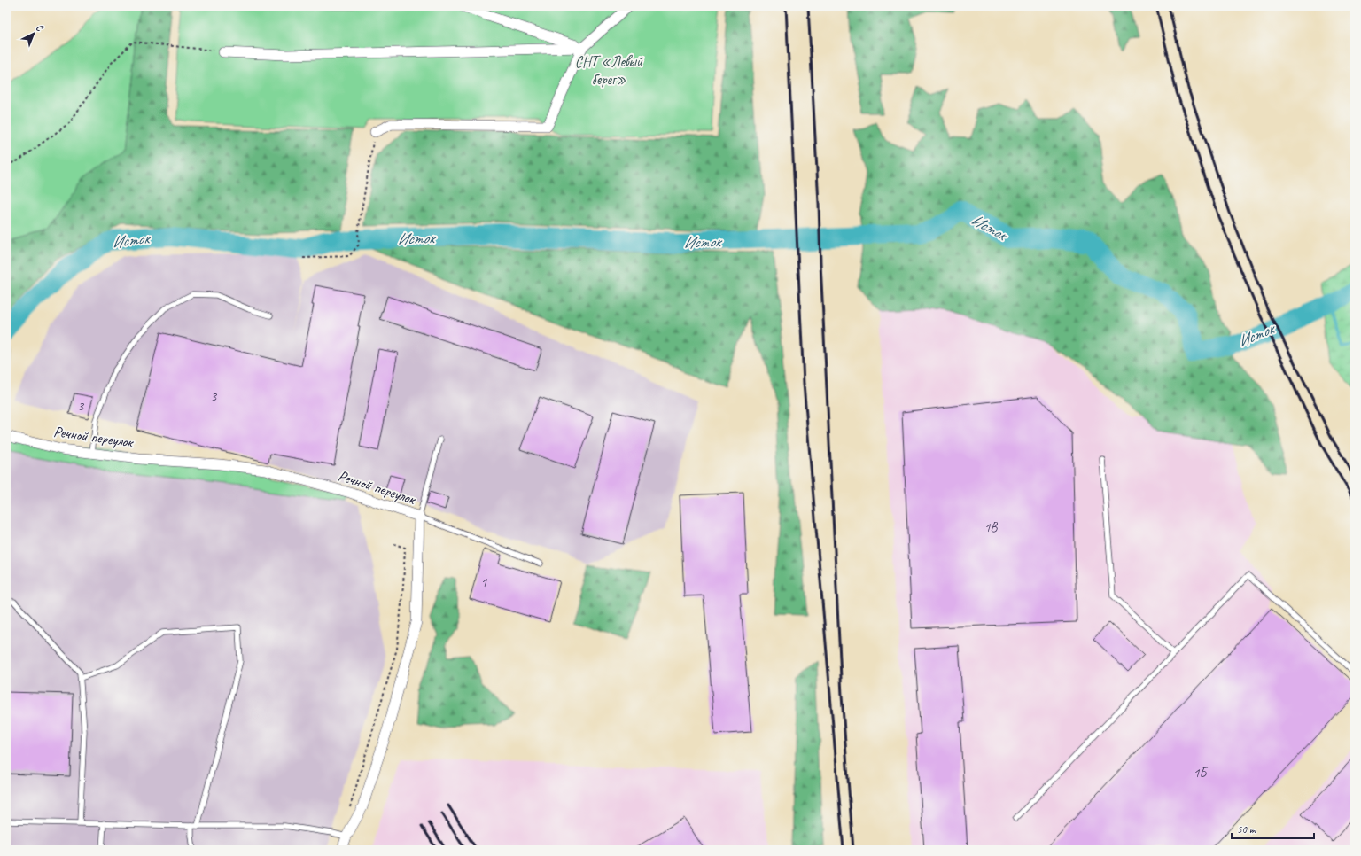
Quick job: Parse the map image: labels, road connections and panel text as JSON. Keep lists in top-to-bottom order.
{
  "streets": {
    "street": ["Речной переулок"]
  },
  "water": ["Исток"],
  "parks": ["СНТ «Левый берег»"],
  "house_numbers": [
    "3",
    "3",
    "1В",
    "1",
    "1Б"
  ],
  "scale_bar": "50 m",
  "north": "top right"
}
